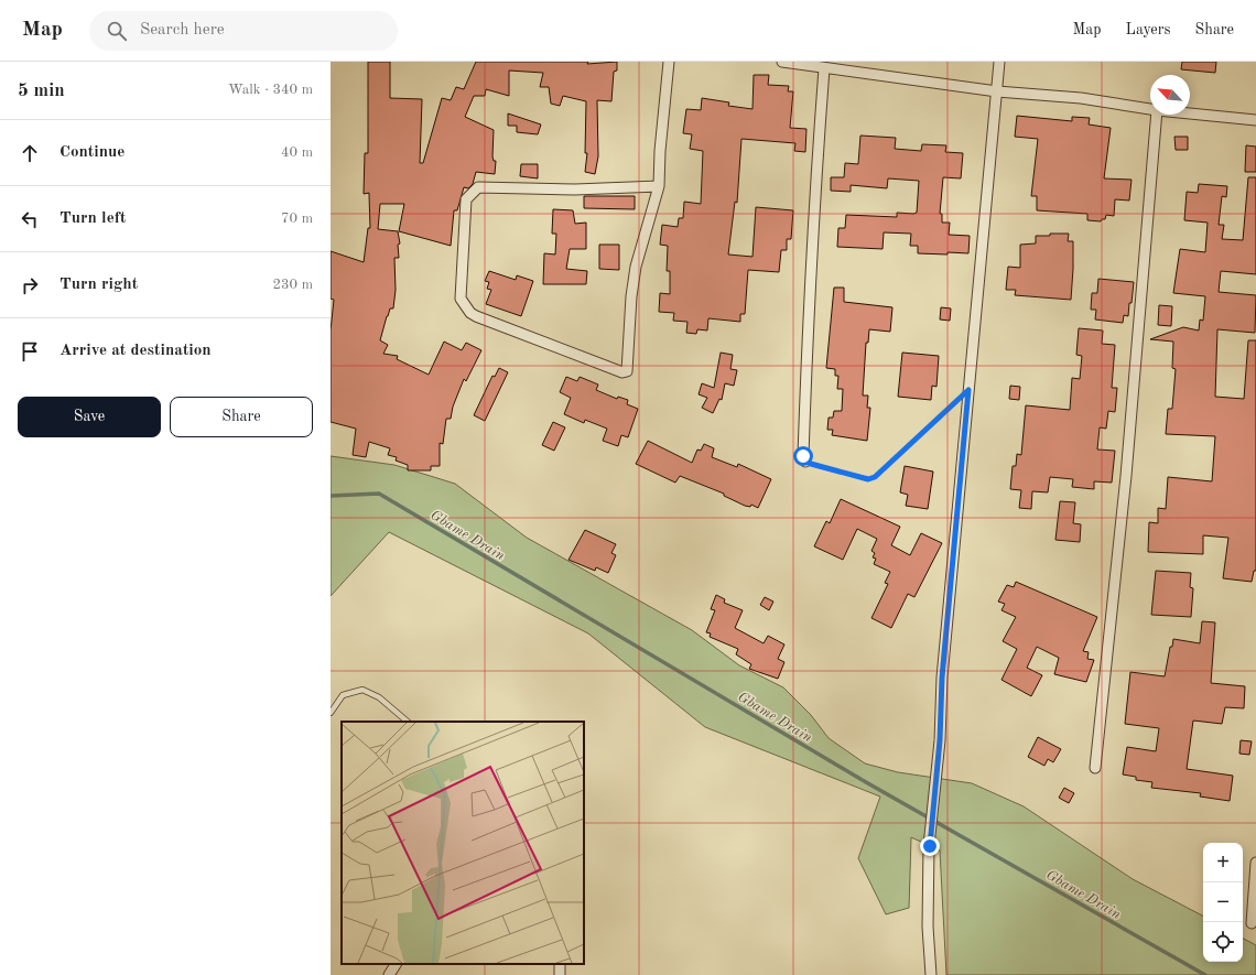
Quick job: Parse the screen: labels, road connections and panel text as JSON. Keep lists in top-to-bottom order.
{
  "water": ["Gbame Drain"],
  "north": "top left",
  "page": {
    "header": "Map",
    "search": "Search here",
    "nav": ["Map", "Layers", "Share"],
    "heading": ["5 min", "Walk · 340 m"],
    "list": [
      ["Continue", "40 m"],
      ["Turn left", "70 m"],
      ["Turn right", "230 m"],
      "Arrive at destination"
    ],
    "buttons": ["Save", "Share"],
    "map_buttons": ["+", "−"]
  }
}
